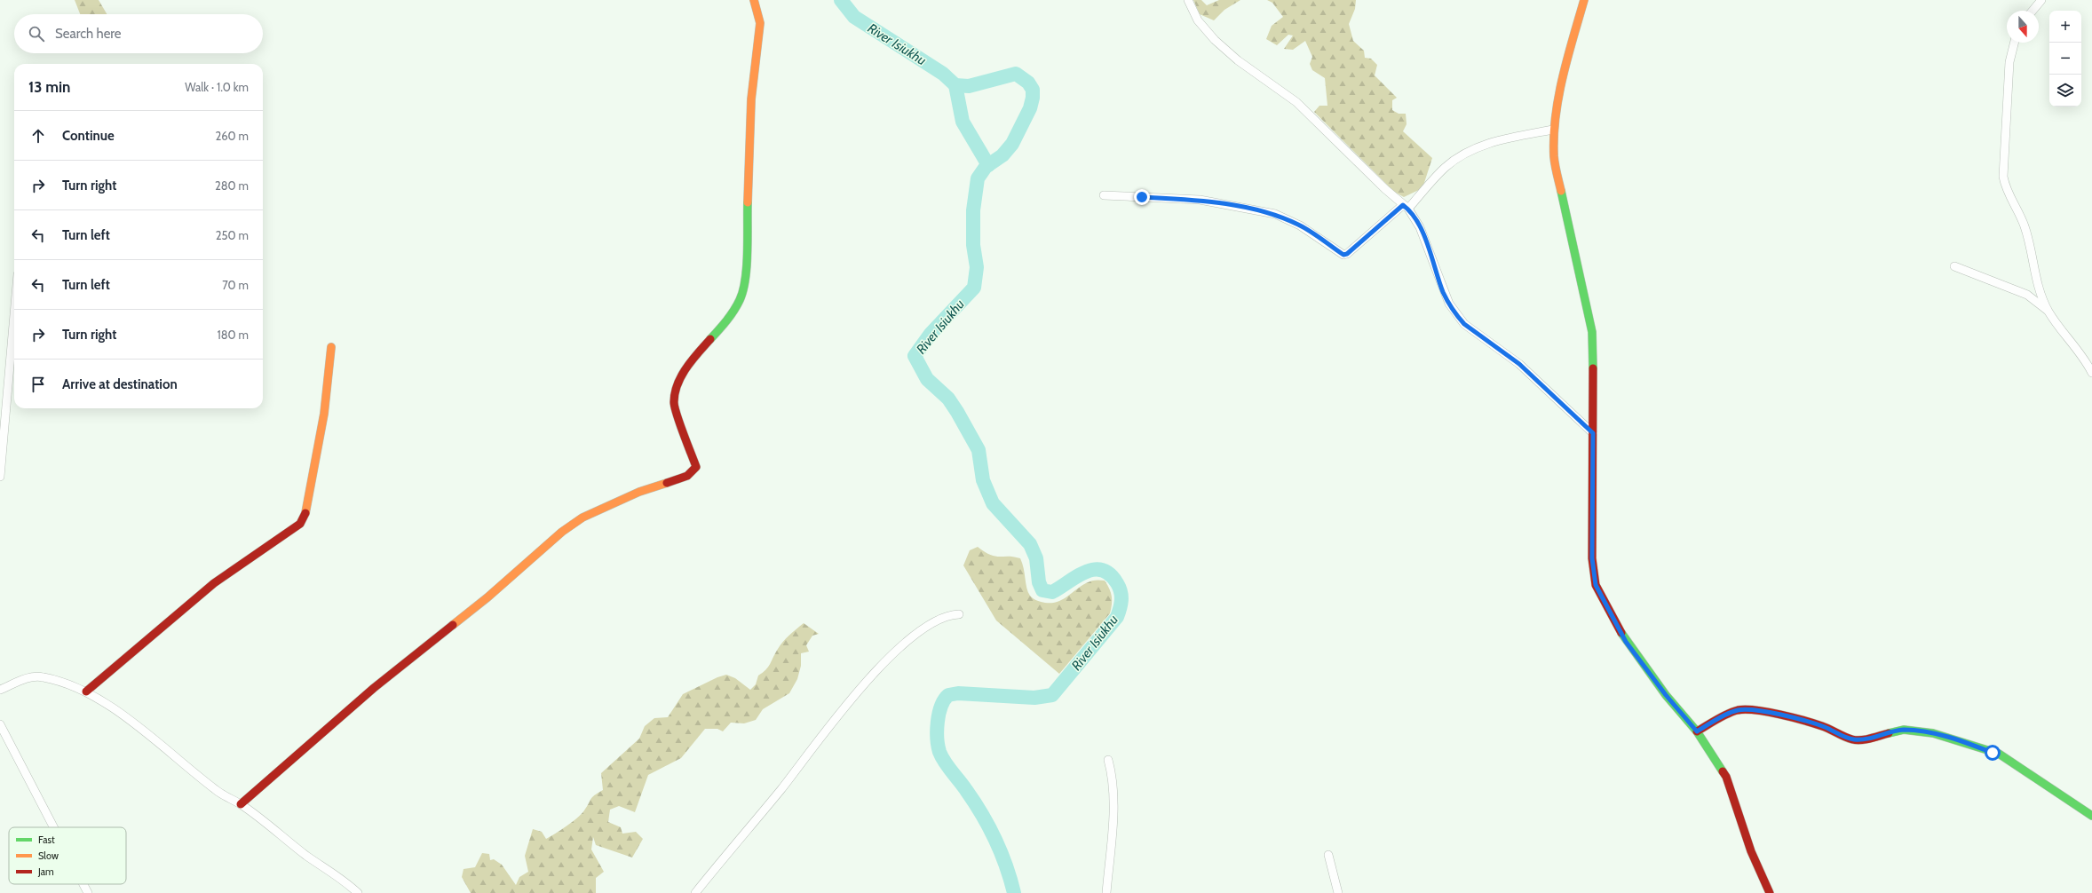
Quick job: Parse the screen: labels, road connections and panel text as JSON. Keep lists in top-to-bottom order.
{
  "water": ["River Isiukhu"],
  "legend": ["Fast", "Slow", "Jam"],
  "north": "bottom",
  "page": {
    "map_buttons": ["+", "−"],
    "search": "Search here",
    "heading": ["13 min", "Walk · 1.0 km"],
    "list": [
      ["Continue", "260 m"],
      ["Turn right", "280 m"],
      ["Turn left", "250 m"],
      ["Turn left", "70 m"],
      ["Turn right", "180 m"],
      "Arrive at destination"
    ]
  }
}
